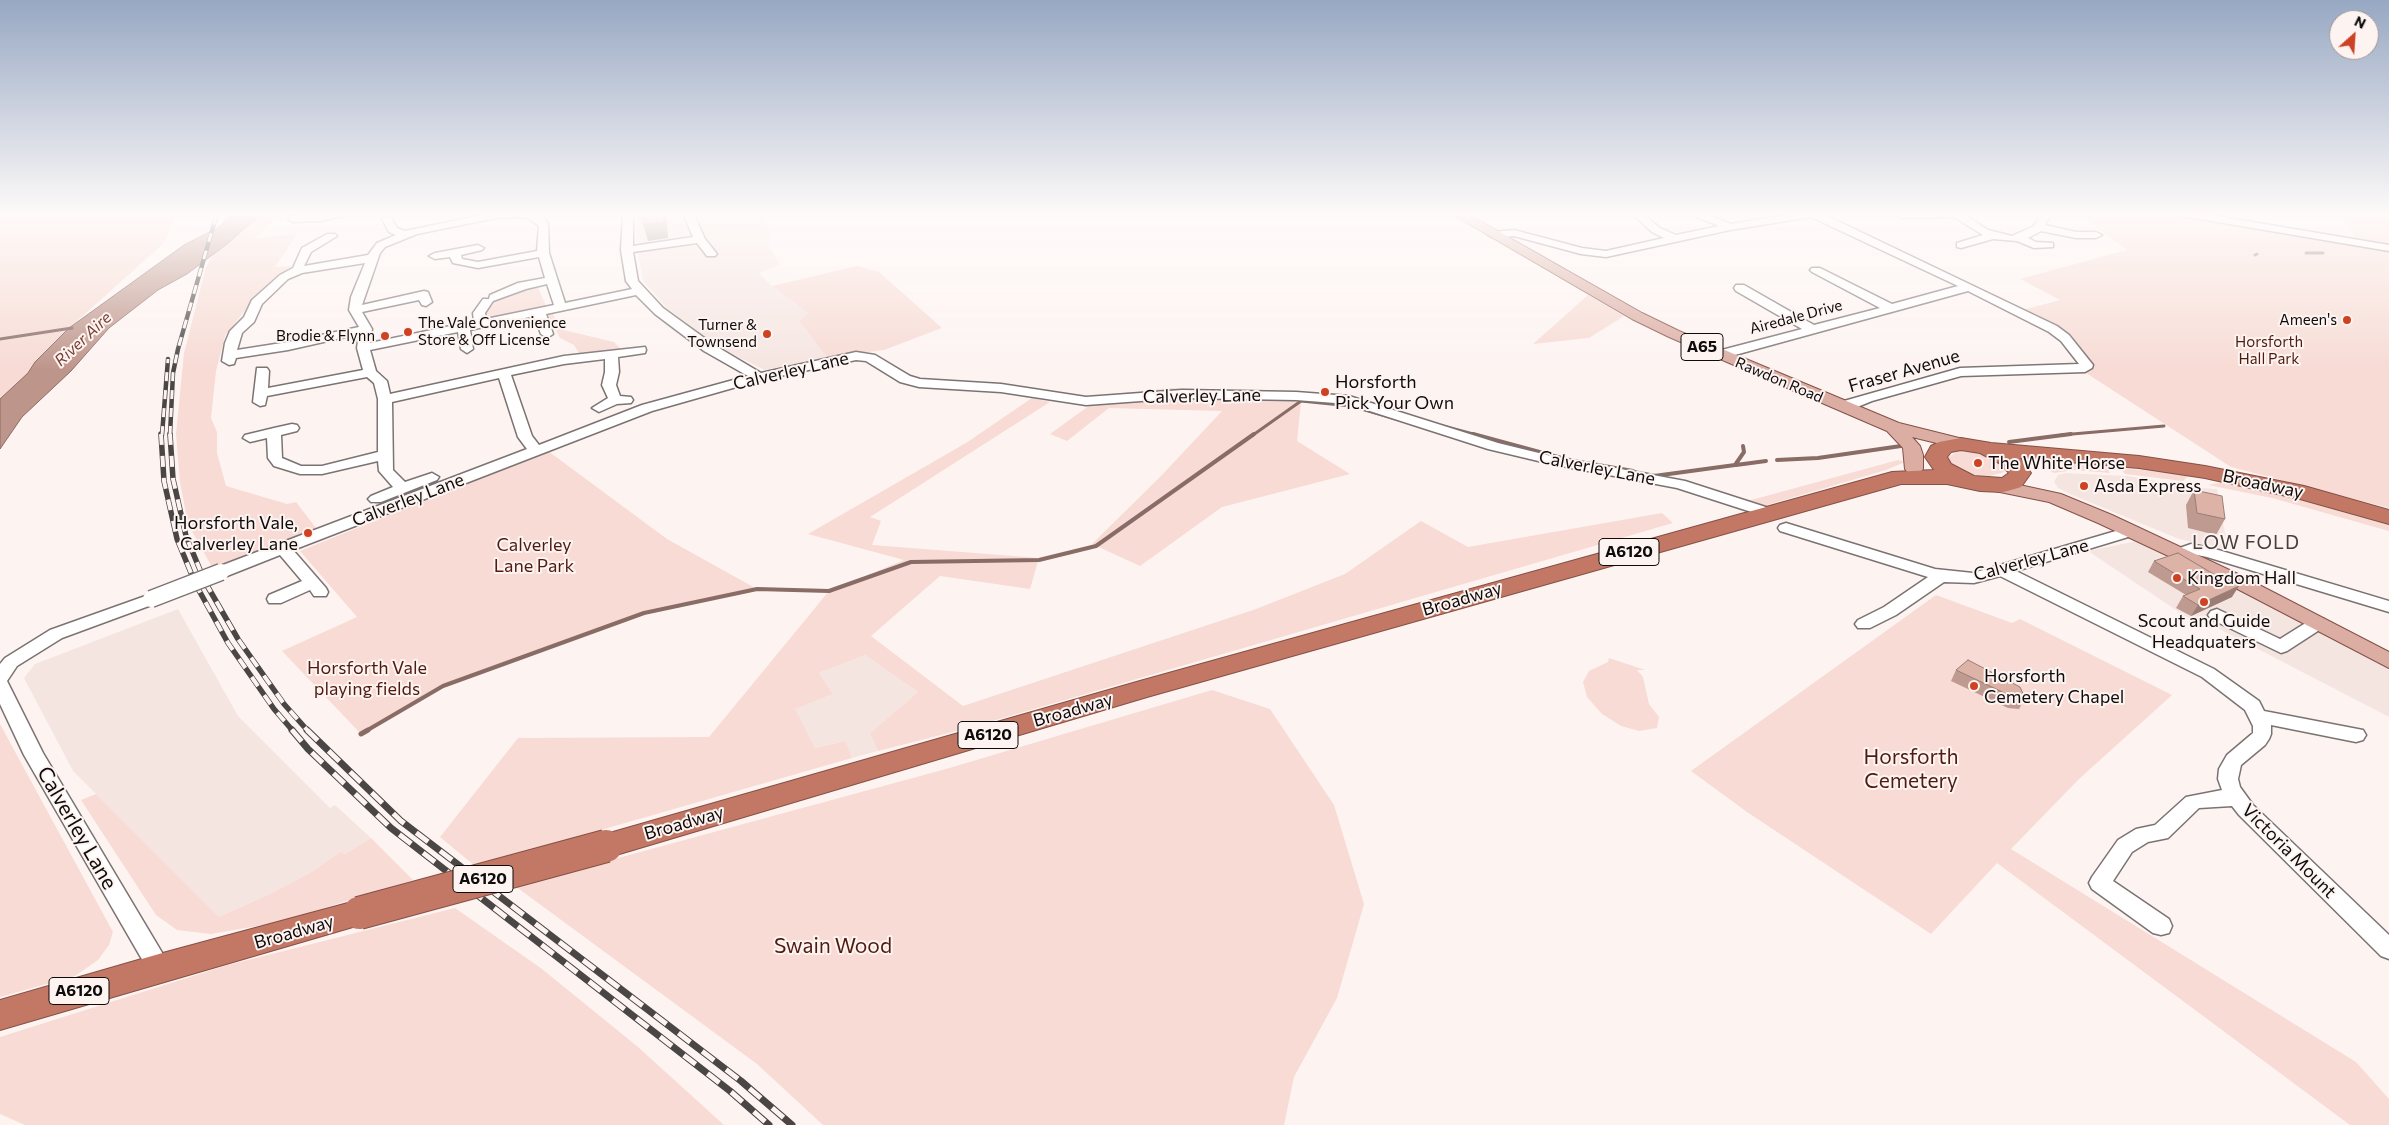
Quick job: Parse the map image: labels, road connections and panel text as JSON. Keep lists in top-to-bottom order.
{
  "streets": {
    "highway": ["Broadway", "A6120"],
    "main road": ["A65", "Rawdon Road"],
    "street": [
      "Airedale Drive",
      "Calverley Lane",
      "Fraser Avenue",
      "Victoria Mount"
    ]
  },
  "crossings": [
    ["Airedale Drive", "Fraser Avenue"],
    ["Airedale Drive", "Rawdon Road"],
    ["A65", "Rawdon Road"],
    ["A65", "Broadway"],
    ["A65", "A6120"],
    ["Calverley Lane", "Broadway"],
    ["Calverley Lane", "A6120"],
    ["Fraser Avenue", "Rawdon Road"],
    ["Rawdon Road", "A6120"],
    ["Broadway", "A6120"]
  ],
  "districts": ["LOW FOLD"],
  "water": ["River Aire"],
  "parks": [
    "Horsforth Hall Park",
    "Calverley Lane Park",
    "Horsforth Vale playing fields",
    "Horsforth Cemetery",
    "Swain Wood"
  ],
  "places": [
    "Ameen's",
    "The Vale Convenience Store & Off License",
    "Turner & Townsend",
    "Brodie & Flynn",
    "Horsforth Pick Your Own",
    "The White Horse",
    "Asda Express",
    "Horsforth Vale, Calverley Lane",
    "Kingdom Hall",
    "Scout and Guide Headquaters",
    "Horsforth Cemetery Chapel"
  ],
  "north": "top right"
}
